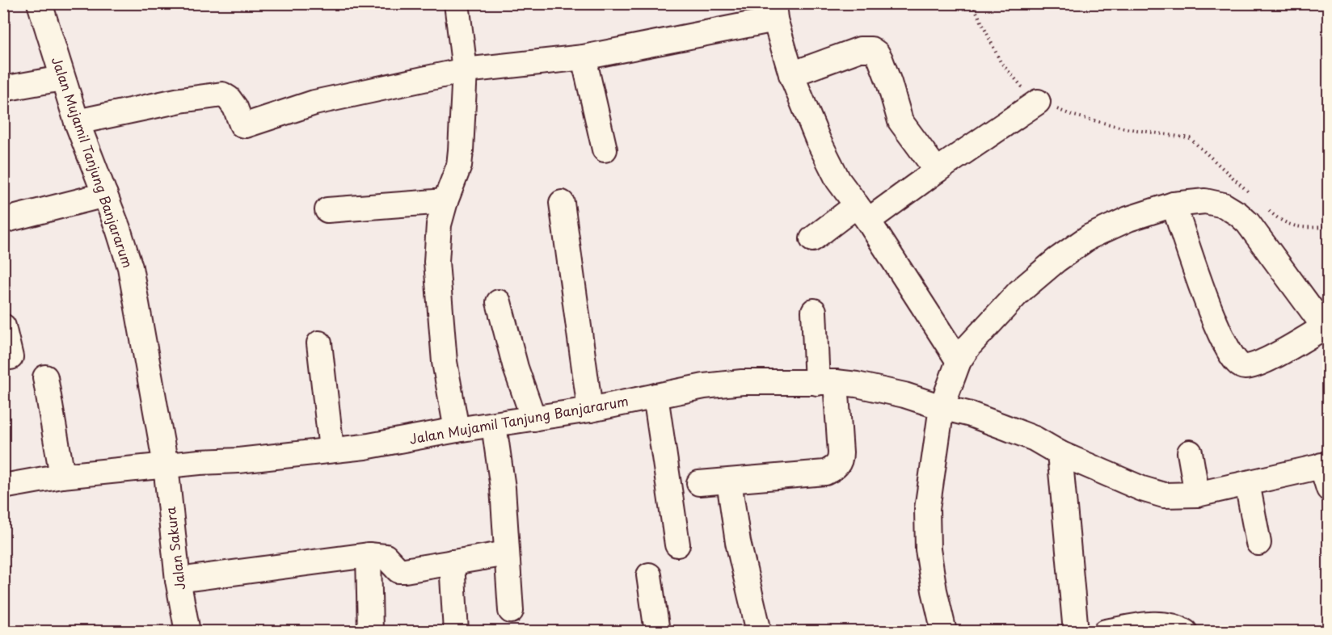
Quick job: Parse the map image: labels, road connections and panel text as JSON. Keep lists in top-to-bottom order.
{
  "streets": {
    "street": ["Jalan Mujamil Tanjung Banjararum", "Jalan Sakura"]
  },
  "crossings": [
    ["Jalan Mujamil Tanjung Banjararum", "Jalan Sakura"]
  ]
}
